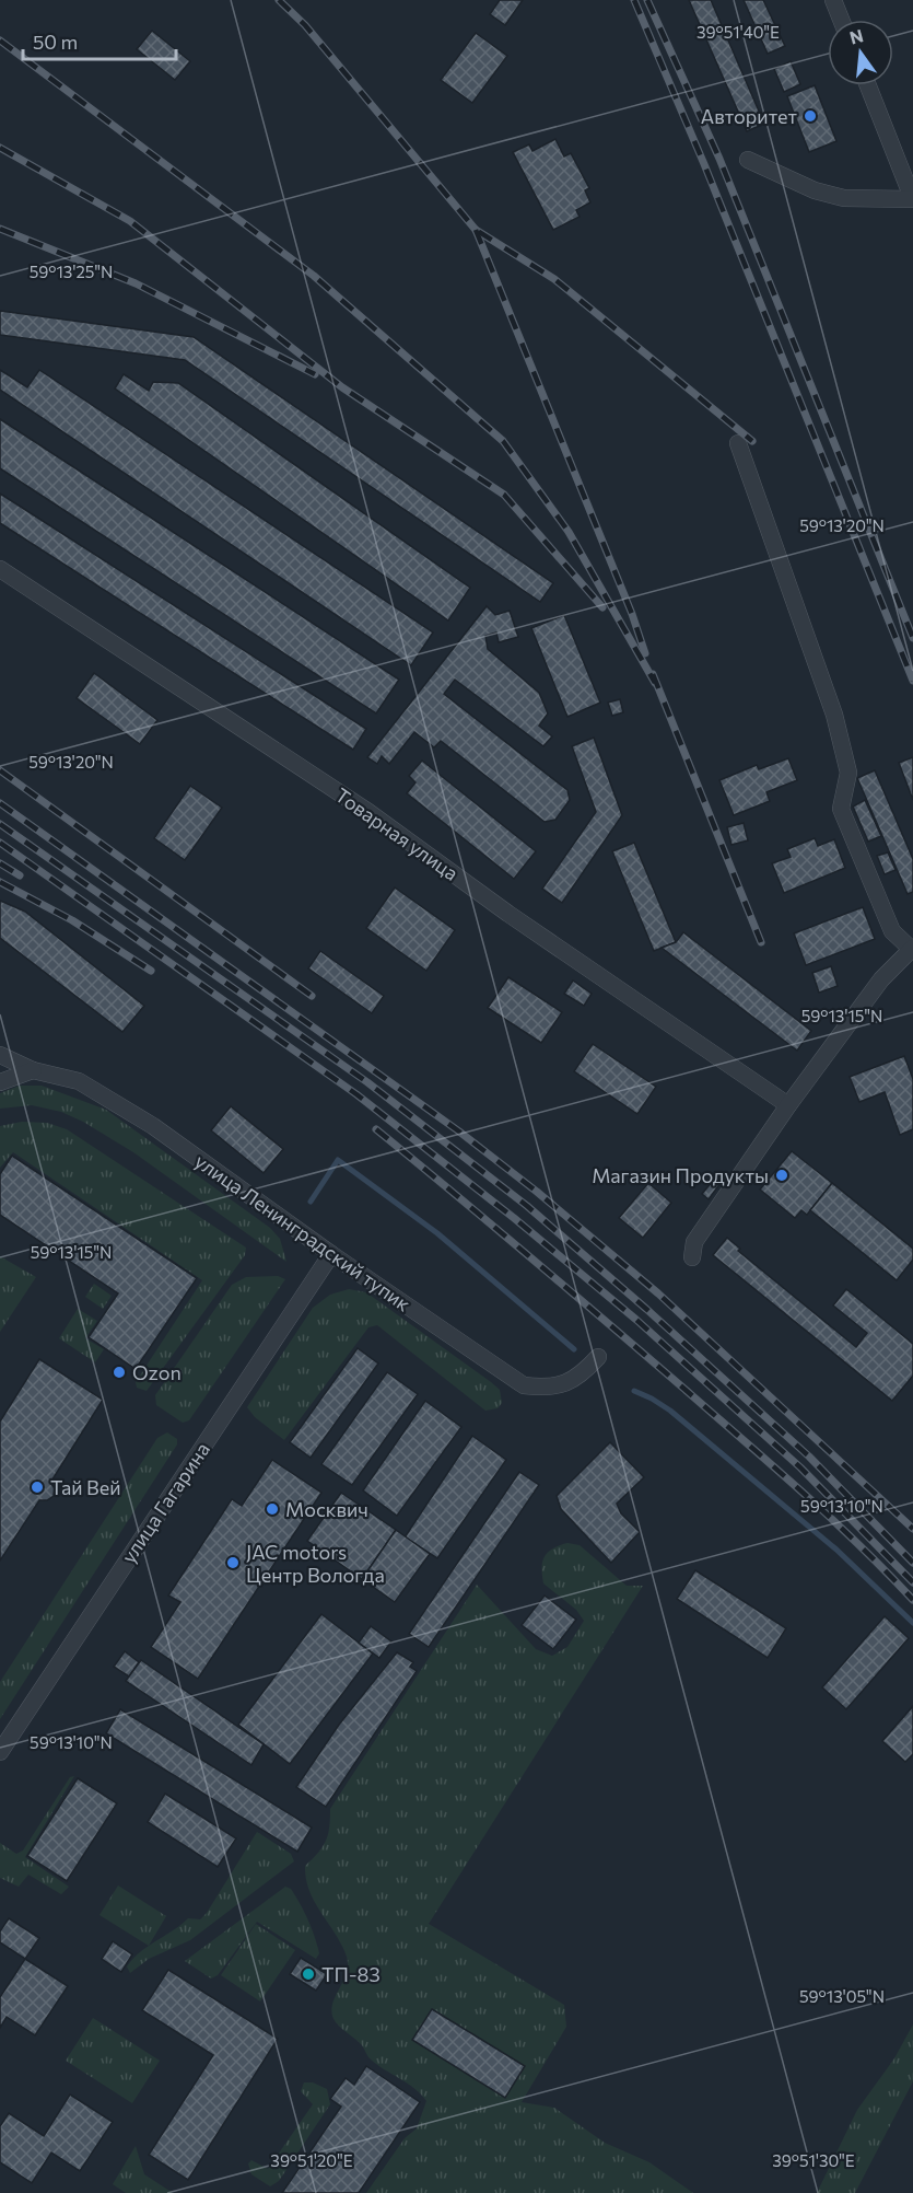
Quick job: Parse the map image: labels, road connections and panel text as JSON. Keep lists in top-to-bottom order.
{
  "streets": {
    "street": ["Товарная улица", "улица Ленинградский тупик", "улица Гагарина"]
  },
  "crossings": [
    ["улица Ленинградский тупик", "улица Гагарина"]
  ],
  "places": [
    "Авторитет",
    "Магазин Продукты",
    "Ozon",
    "Тай Вей",
    "Москвич",
    "JAC motors Центр Вологда",
    "ТП-83"
  ],
  "scale_bar": "50 m",
  "north": "top",
  "coordinates": [
    "39°51'40\"E",
    "59°13'25\"N",
    "59°13'20\"N",
    "59°13'15\"N",
    "59°13'10\"N",
    "59°13'05\"N",
    "39°51'20\"E",
    "39°51'30\"E"
  ]
}
